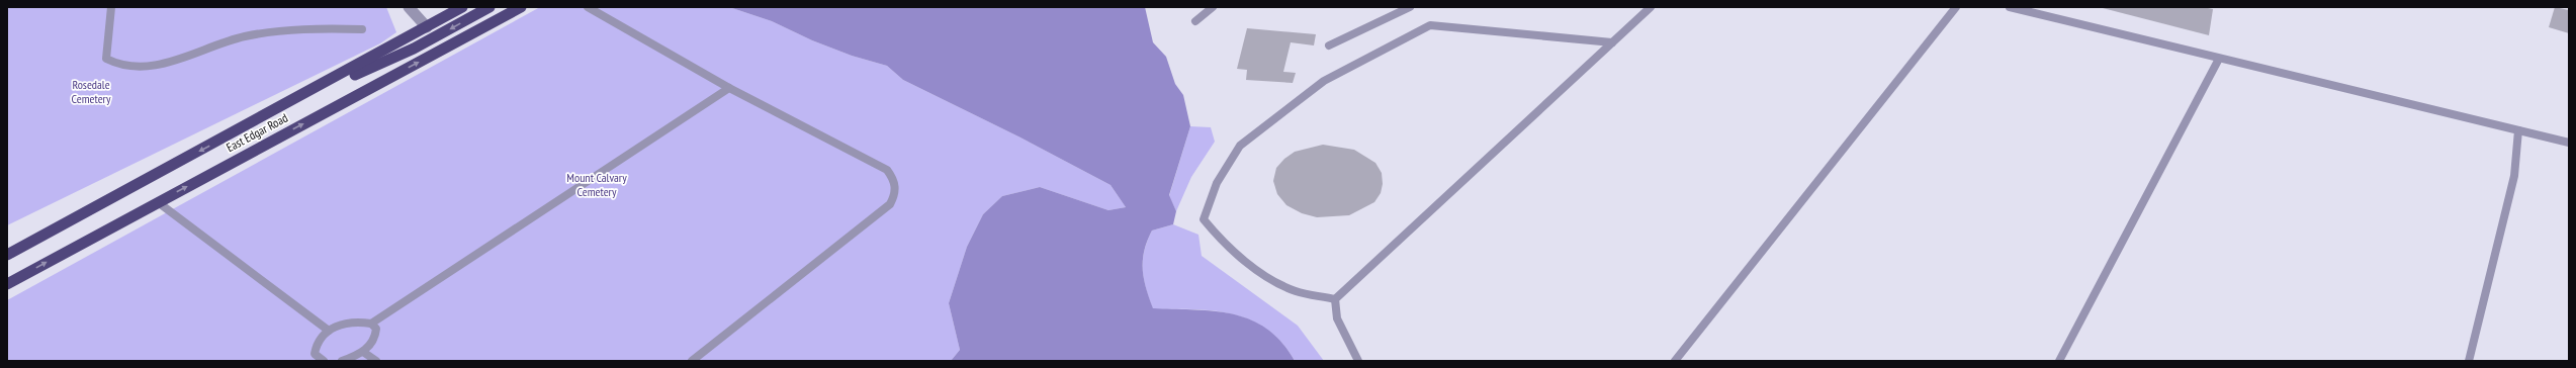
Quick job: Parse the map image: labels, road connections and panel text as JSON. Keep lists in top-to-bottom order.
{
  "streets": {
    "highway": ["East Edgar Road"]
  },
  "parks": ["Rosedale Cemetery", "Mount Calvary Cemetery"]
}
